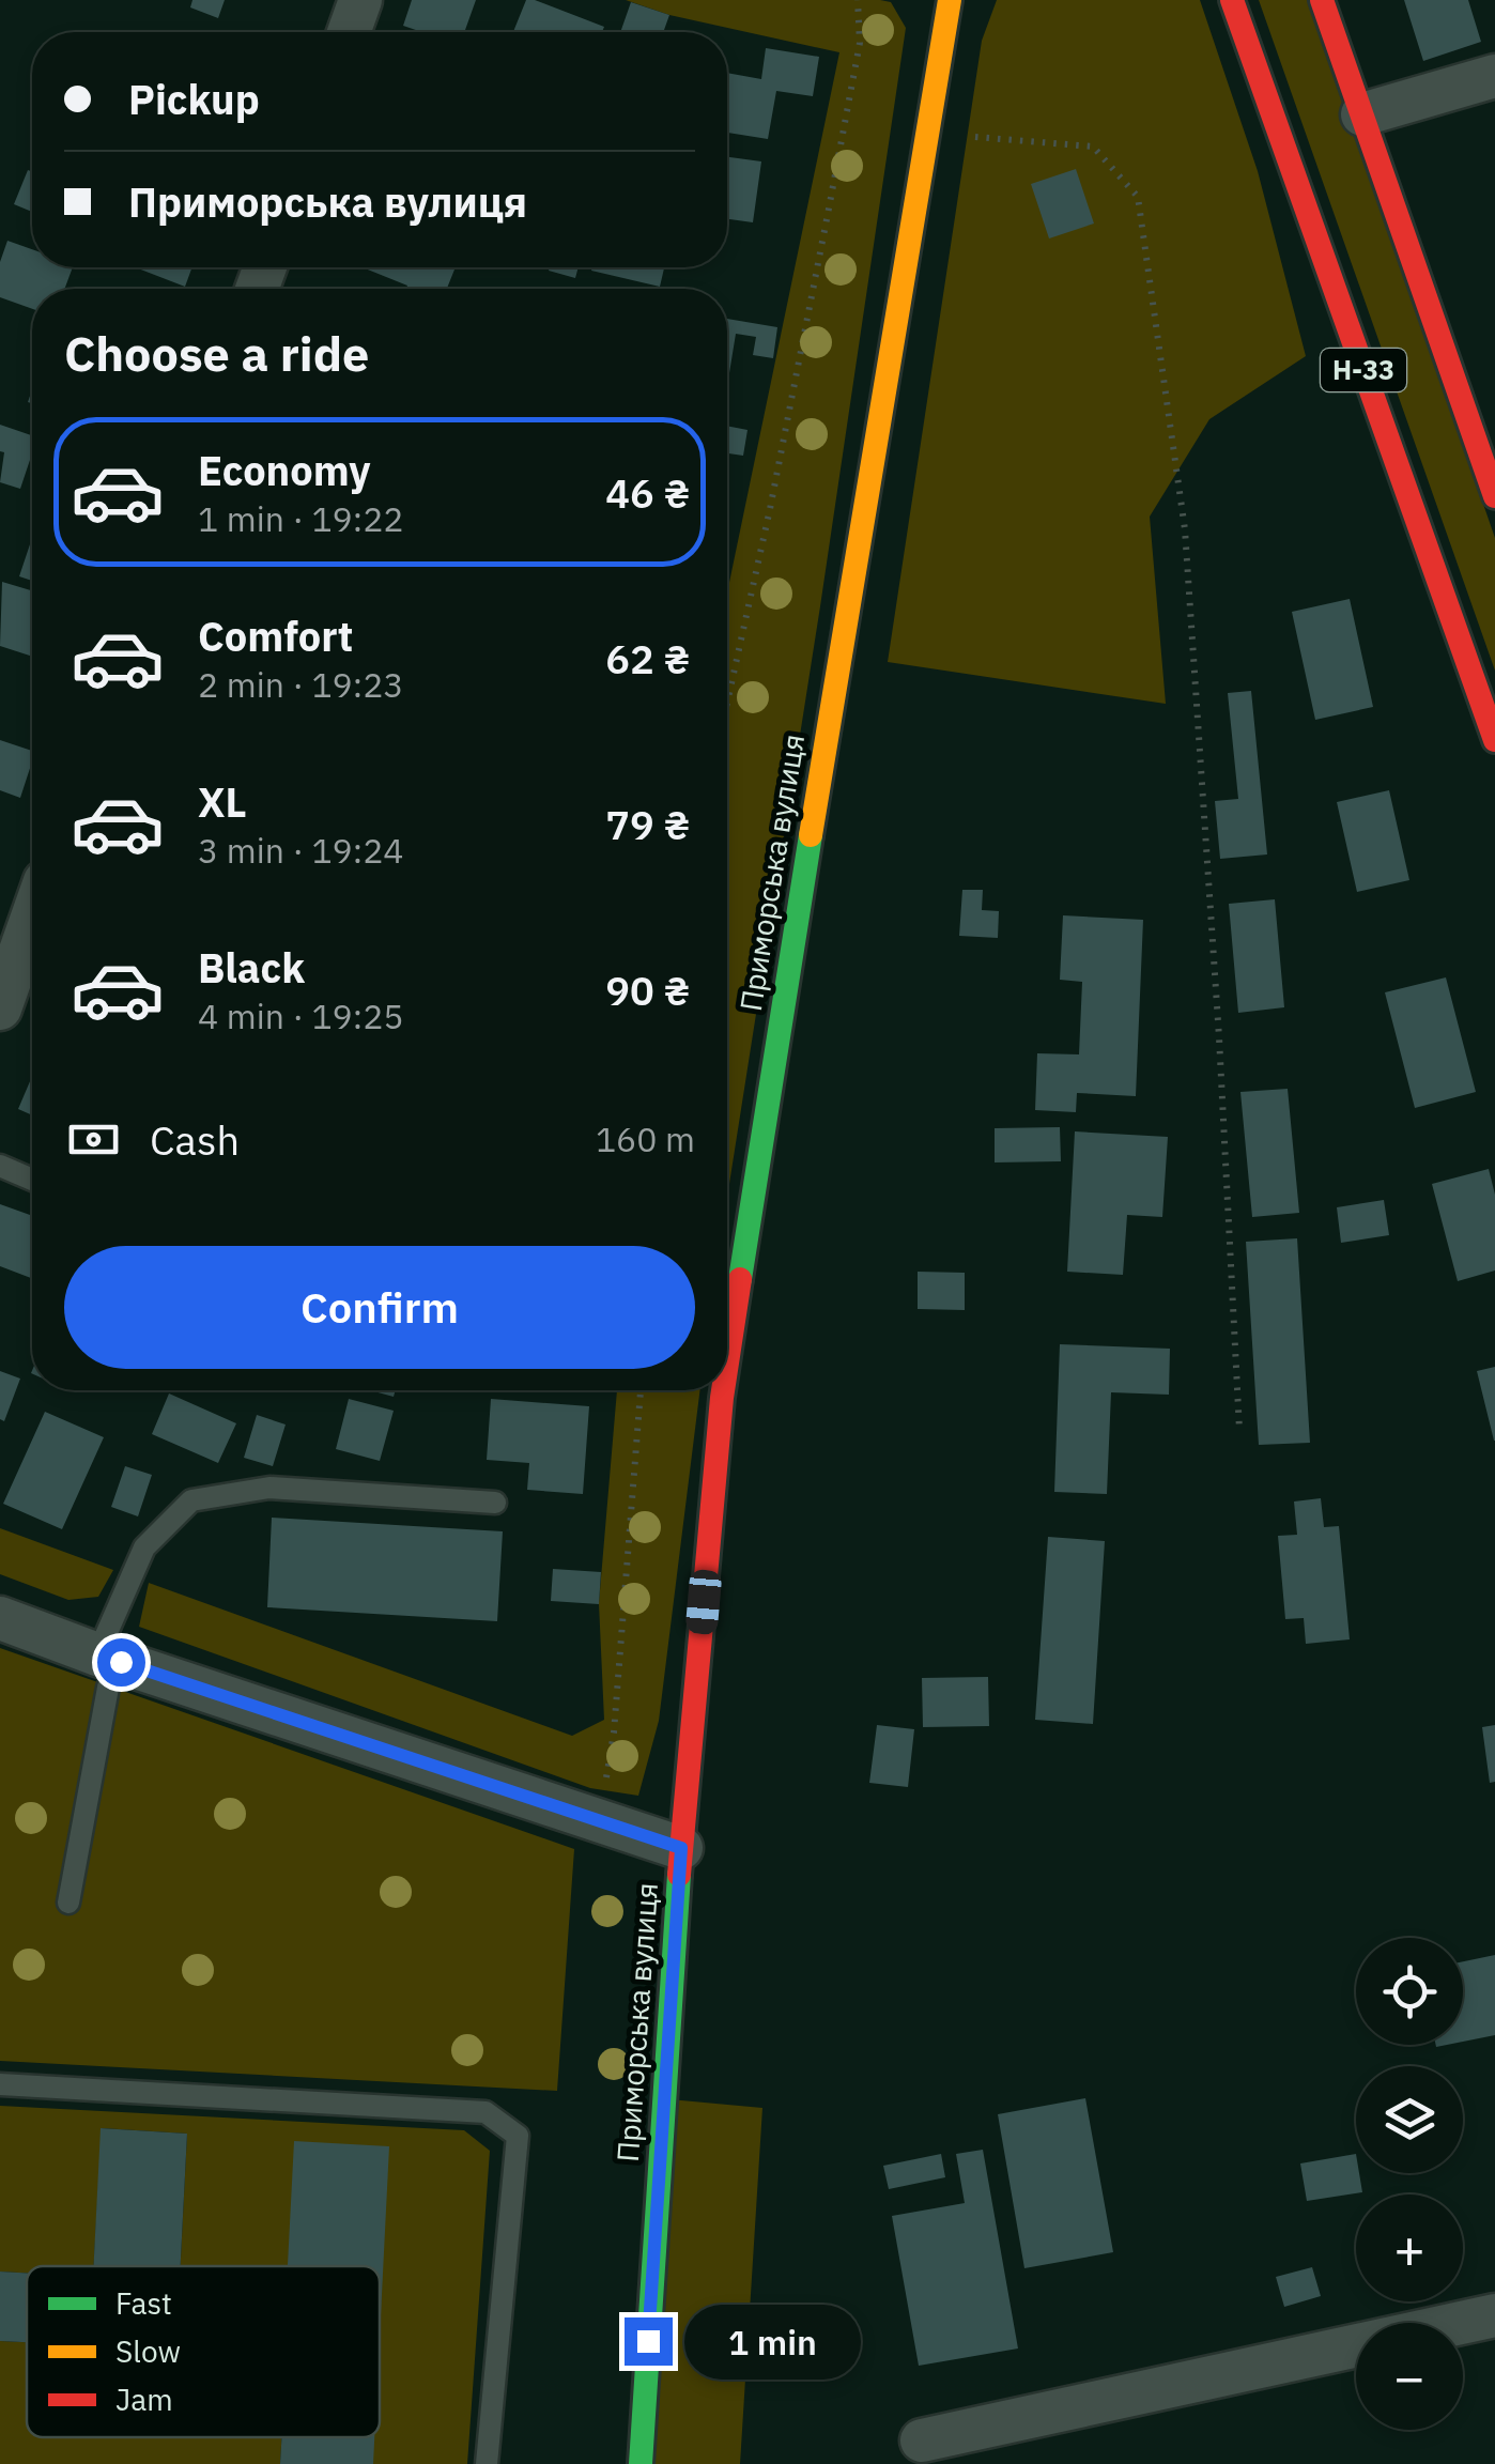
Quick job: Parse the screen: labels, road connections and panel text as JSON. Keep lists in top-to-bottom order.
{
  "streets": {
    "street": ["Н-33", "Приморська вулиця"]
  },
  "legend": ["Fast", "Slow", "Jam"],
  "page": {
    "banner": ["Pickup", "Приморська вулиця"],
    "heading": "Choose a ride",
    "list": [
      {
        "name": "Economy",
        "note": "1 min · 19:22",
        "value": "46 ₴"
      },
      {
        "name": "Comfort",
        "note": "2 min · 19:23",
        "value": "62 ₴"
      },
      {
        "name": "XL",
        "note": "3 min · 19:24",
        "value": "79 ₴"
      },
      {
        "name": "Black",
        "note": "4 min · 19:25",
        "value": "90 ₴"
      }
    ],
    "pay": ["Cash", "160 m"],
    "buttons": "Confirm",
    "map_buttons": ["+", "−"],
    "bubble": "1 min"
  }
}
